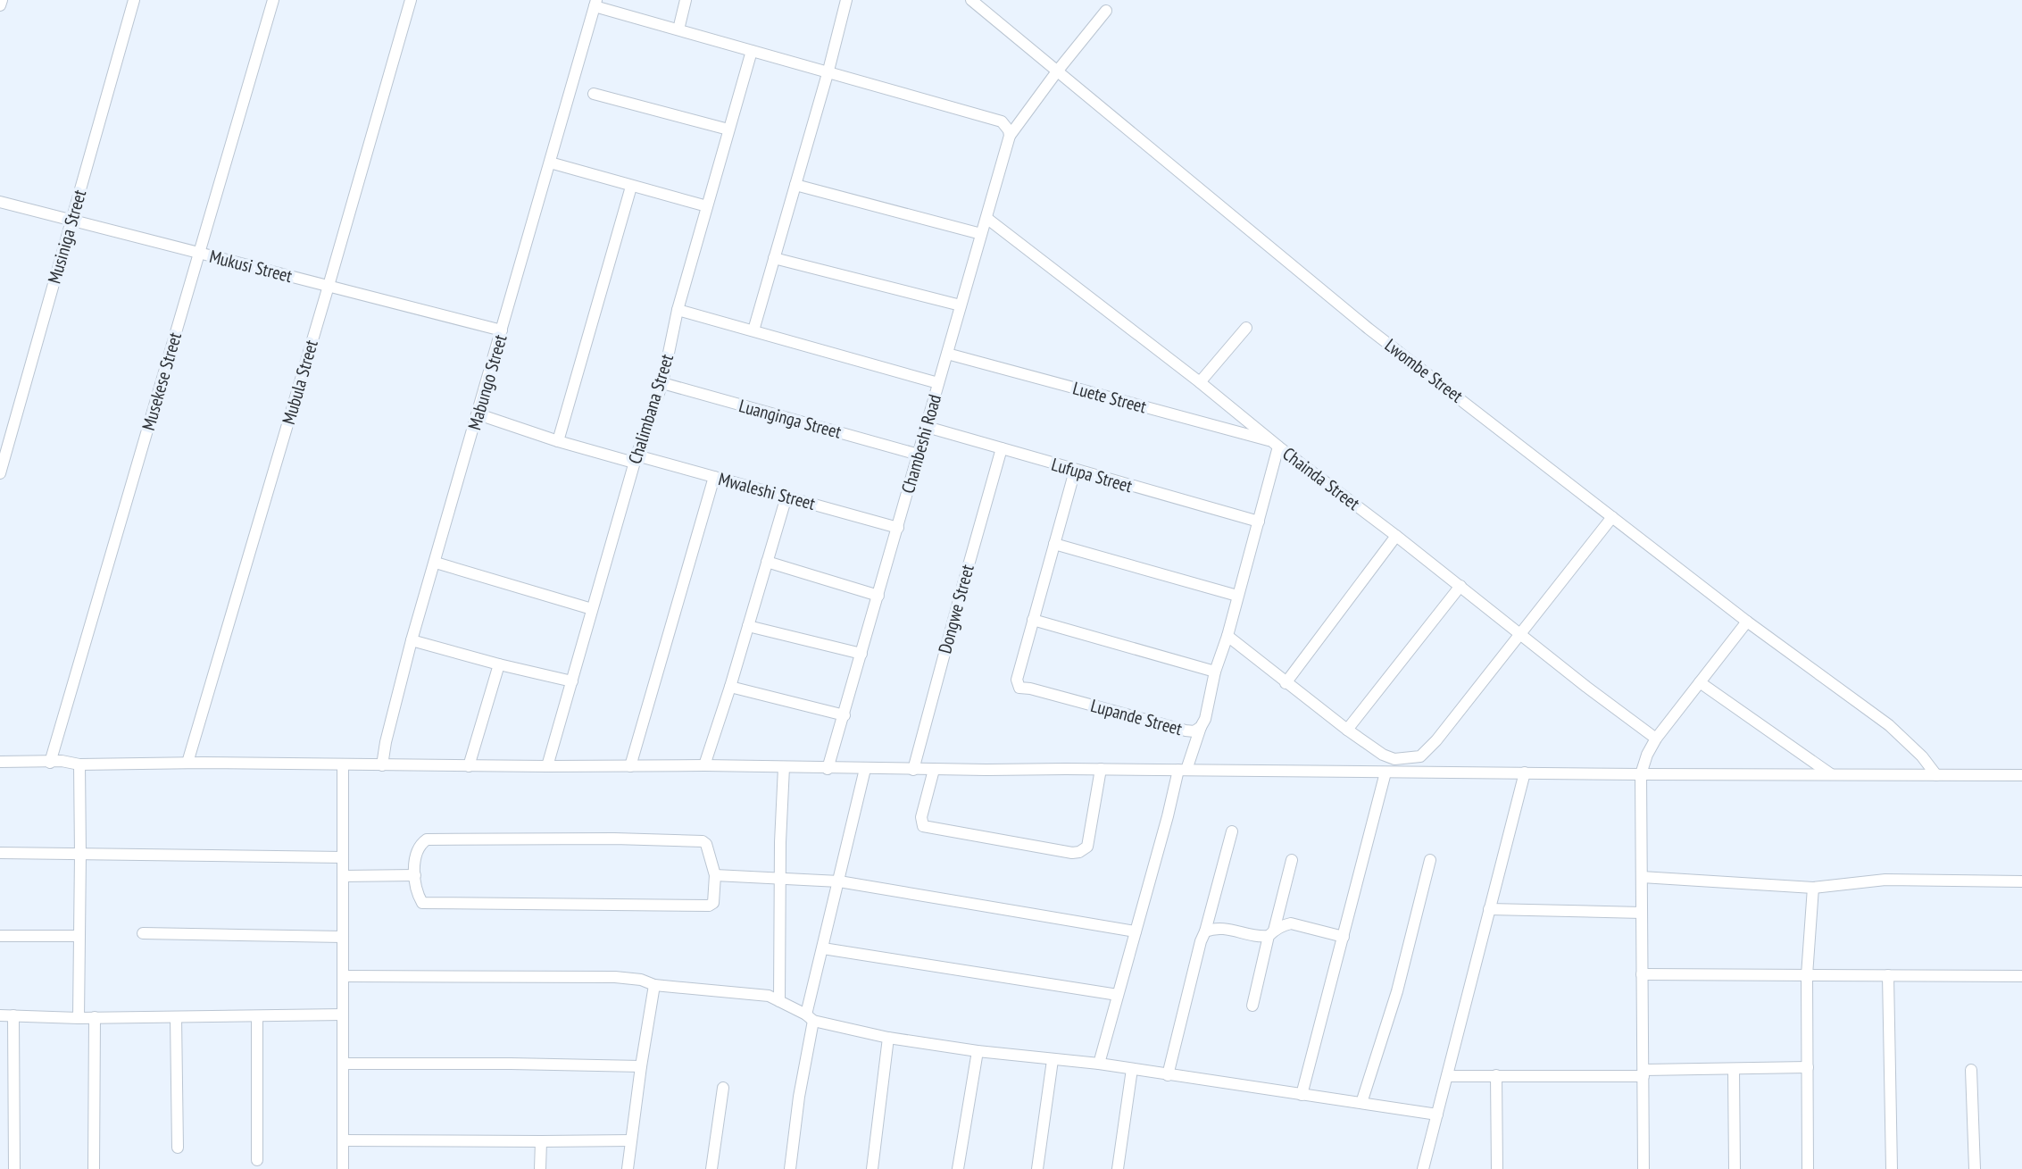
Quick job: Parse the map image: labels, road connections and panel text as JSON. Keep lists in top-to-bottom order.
{
  "streets": {
    "street": [
      "Musiniga Street",
      "Mukusi Street",
      "Lwombe Street",
      "Musekese Street",
      "Mubula Street",
      "Mabungo Street",
      "Luete Street",
      "Chalimbana Street",
      "Luanginga Street",
      "Chambeshi Road",
      "Lufupa Street",
      "Chainda Street",
      "Mwaleshi Street",
      "Dongwe Street",
      "Lupande Street"
    ]
  },
  "crossings": [
    ["Musiniga Street", "Mukusi Street"],
    ["Mukusi Street", "Musekese Street"],
    ["Mukusi Street", "Mubula Street"],
    ["Mukusi Street", "Mabungo Street"],
    ["Mabungo Street", "Mwaleshi Street"],
    ["Luete Street", "Chambeshi Road"],
    ["Luete Street", "Chainda Street"],
    ["Luete Street", "Lupande Street"],
    ["Chalimbana Street", "Luanginga Street"],
    ["Chalimbana Street", "Mwaleshi Street"],
    ["Luanginga Street", "Chambeshi Road"],
    ["Chambeshi Road", "Lufupa Street"],
    ["Chambeshi Road", "Chainda Street"],
    ["Chambeshi Road", "Mwaleshi Street"],
    ["Lufupa Street", "Dongwe Street"],
    ["Lufupa Street", "Lupande Street"],
    ["Chainda Street", "Lupande Street"]
  ]
}
